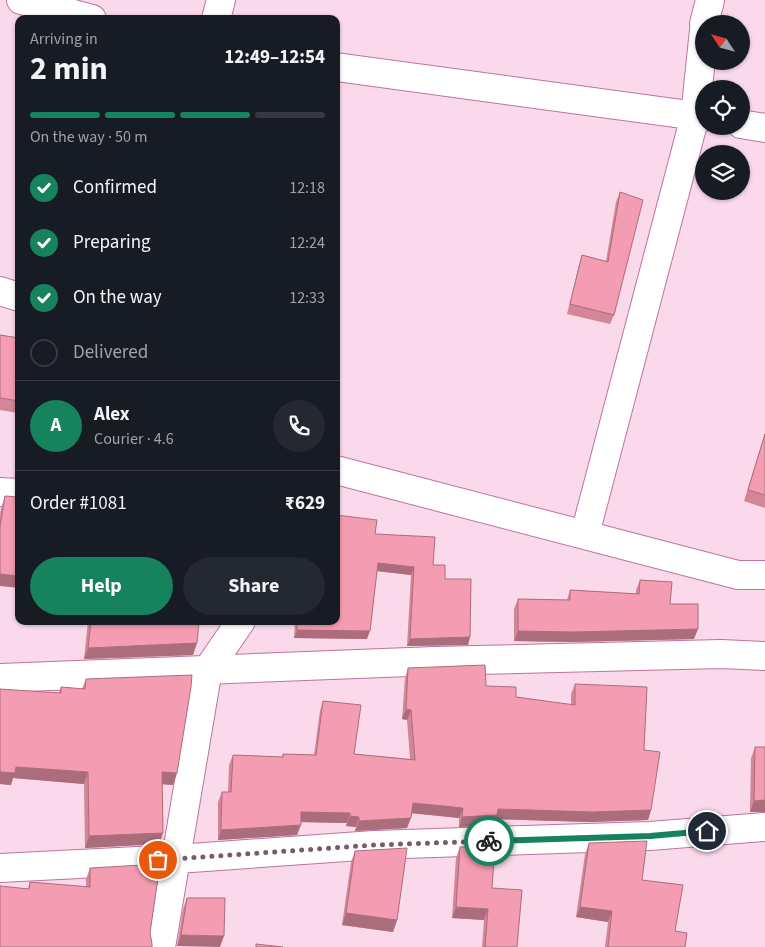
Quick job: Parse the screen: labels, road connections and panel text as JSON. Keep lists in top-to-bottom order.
{
  "north": "top left",
  "page": {
    "heading": ["2 min", "Arriving in", "12:49–12:54"],
    "panel": [
      "Alex",
      "Courier · 4.6",
      "Order #1081",
      "₹629"
    ],
    "bar": "On the way · 50 m",
    "list": [
      ["Confirmed", "12:18"],
      ["Preparing", "12:24"],
      ["On the way", "12:33"],
      "Delivered"
    ],
    "round": "A",
    "buttons": ["Help", "Share"]
  }
}
